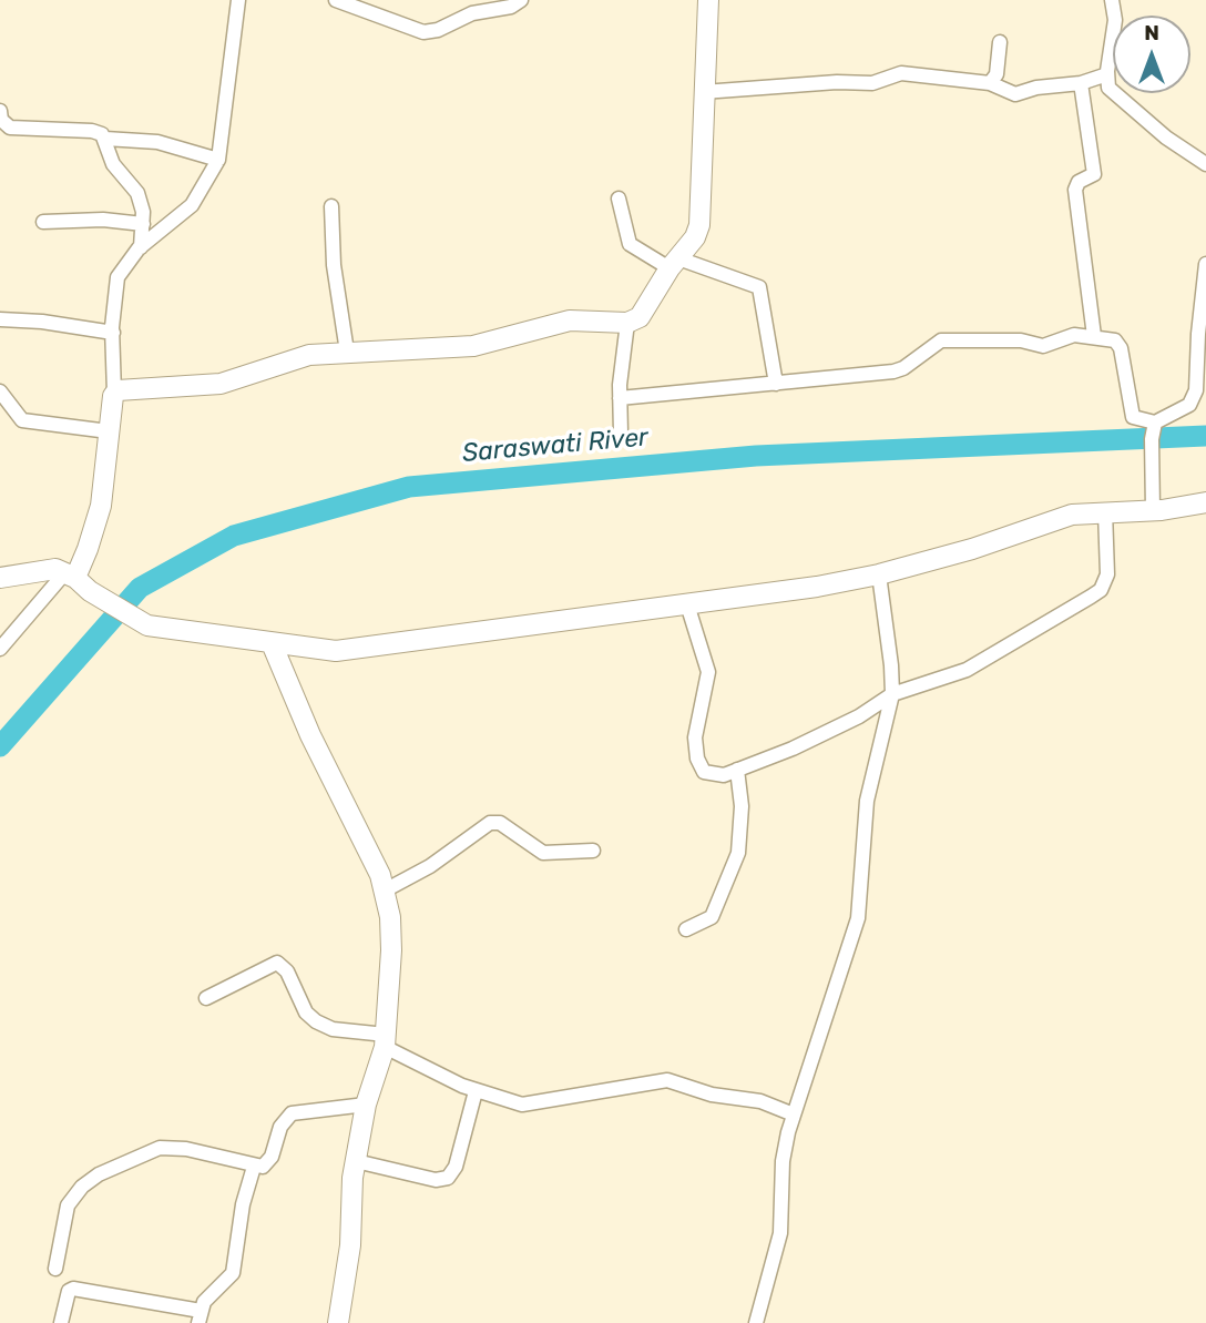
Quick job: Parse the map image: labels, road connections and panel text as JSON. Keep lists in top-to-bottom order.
{
  "water": ["Saraswati River"],
  "north": "top"
}
